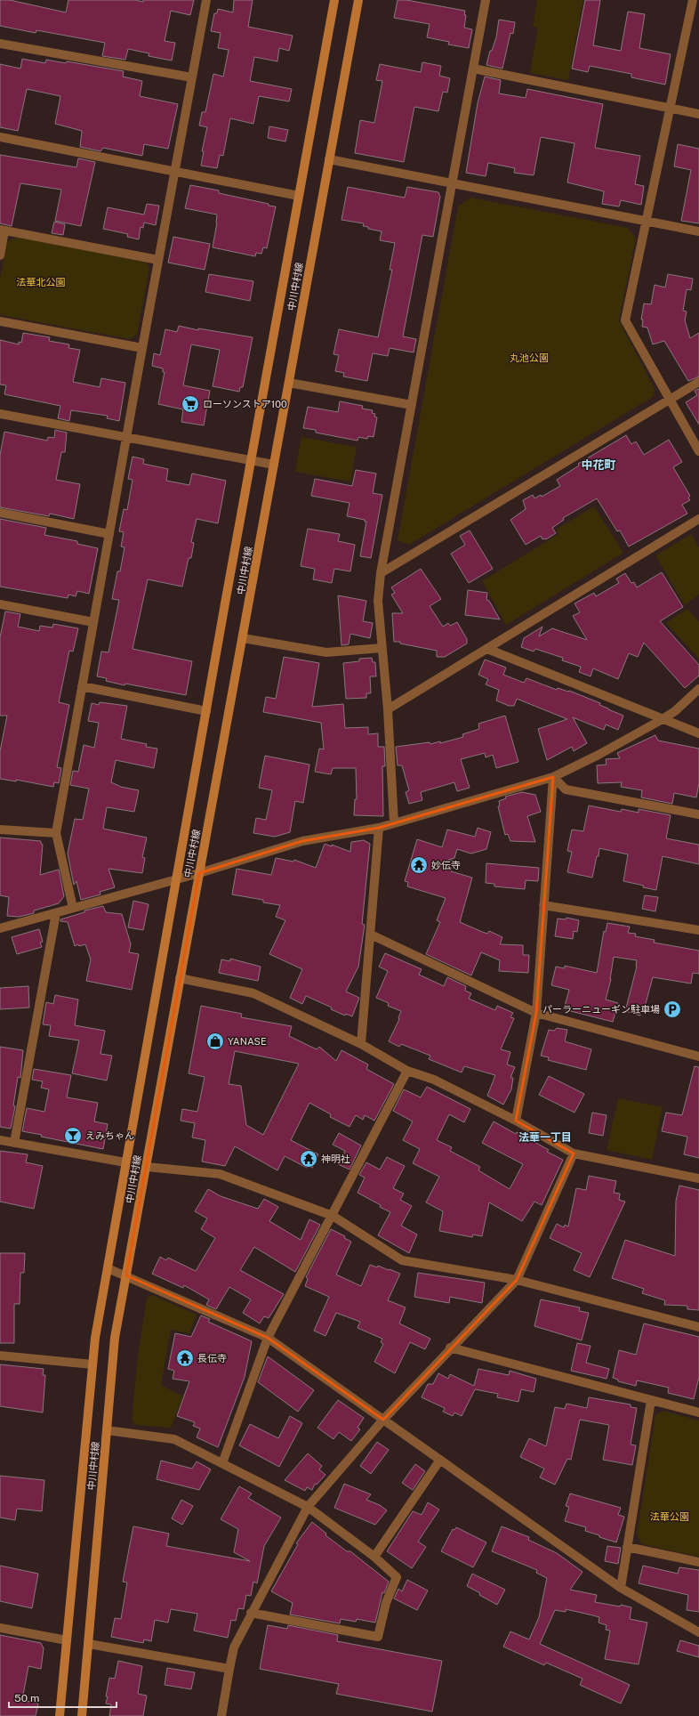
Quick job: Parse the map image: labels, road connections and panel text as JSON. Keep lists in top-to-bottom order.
{
  "streets": {
    "main road": ["中川中村線"]
  },
  "districts": ["中花町", "法華一丁目"],
  "parks": ["法華北公園", "丸池公園", "法華公園"],
  "places": {
    "supermarket": ["ローソンストア100"],
    "temple": ["妙伝寺", "神明社", "長伝寺"],
    "parking": ["パーラーニューギン駐車場"],
    "shop": ["YANASE"],
    "bar": ["えみちゃん"]
  },
  "scale_bar": "50 m"
}
